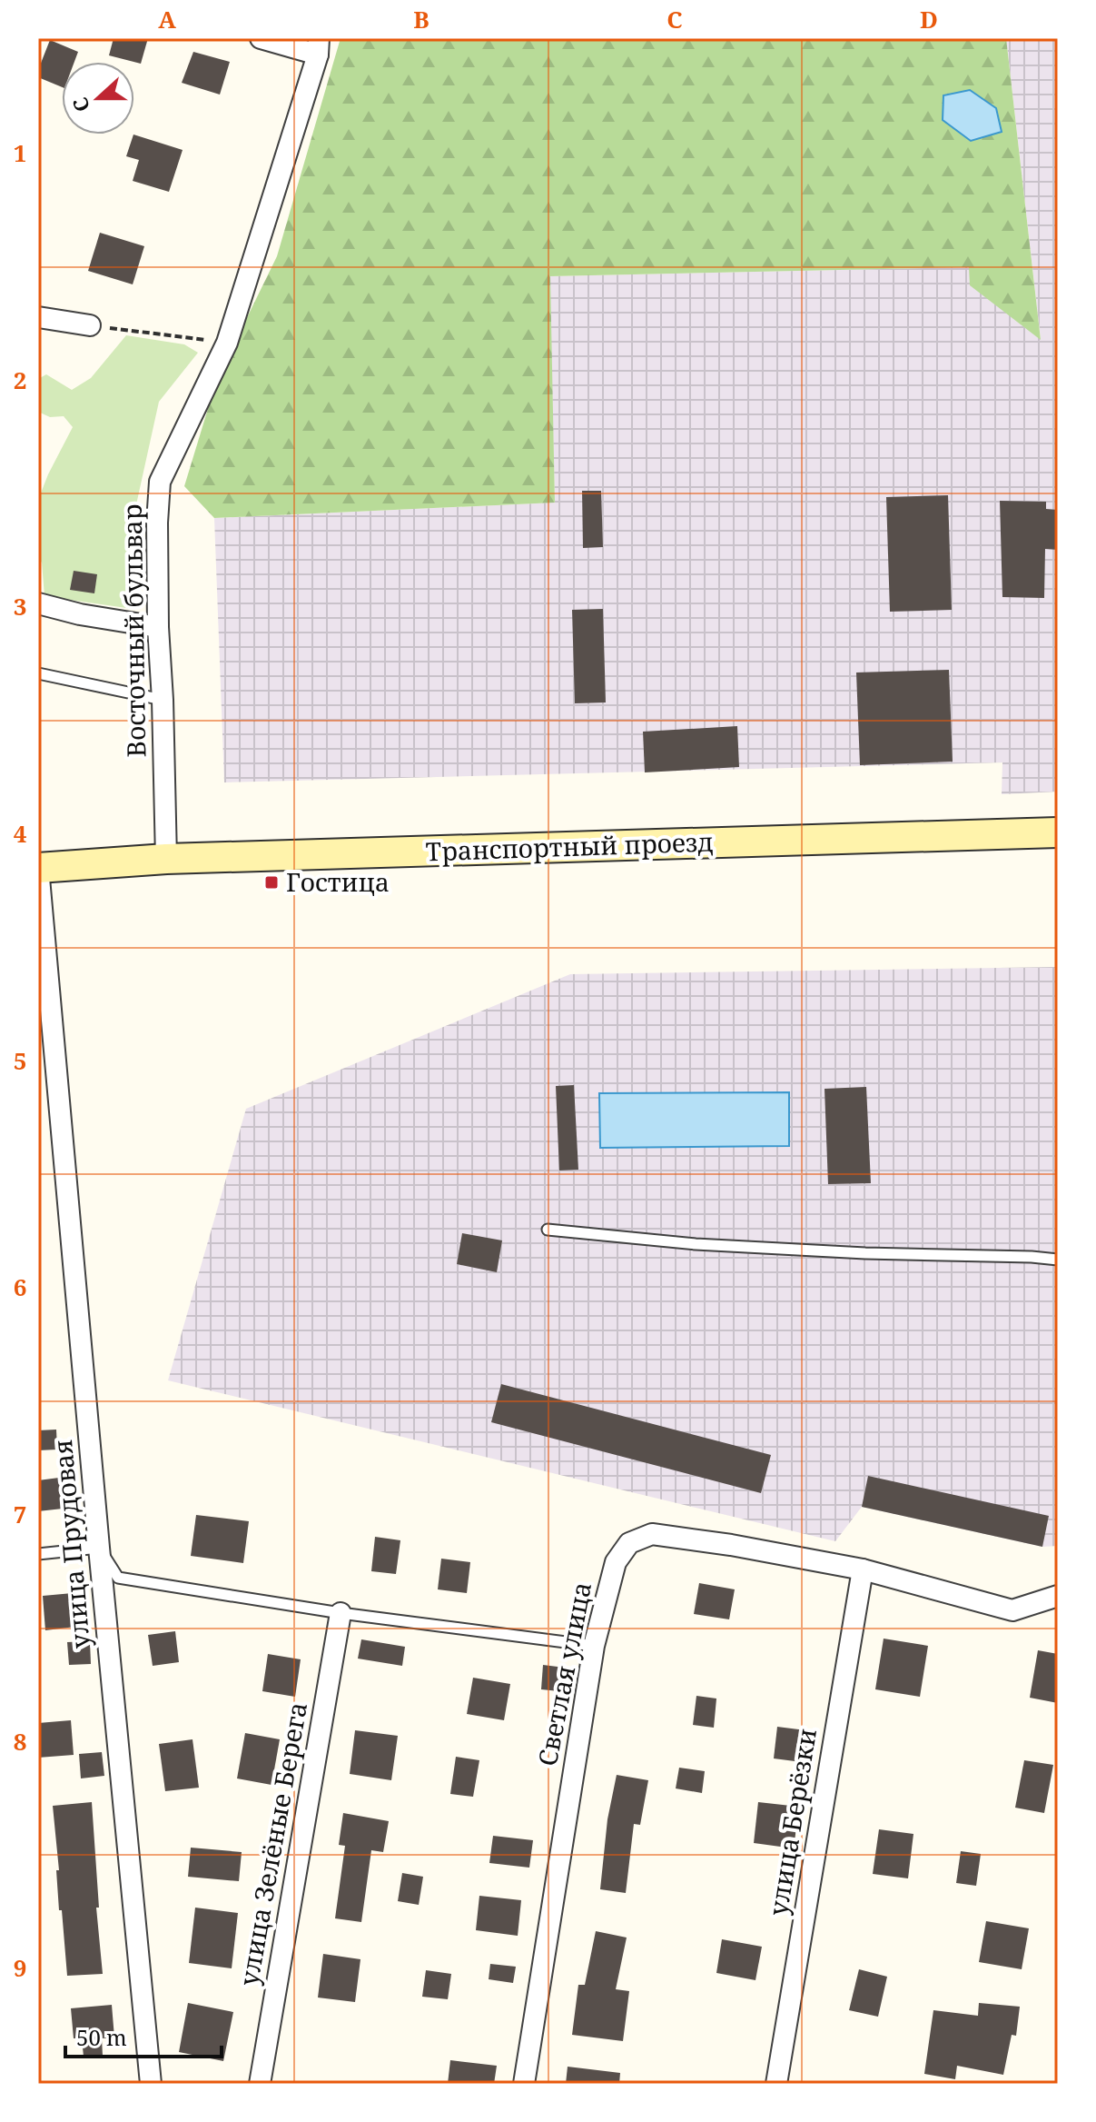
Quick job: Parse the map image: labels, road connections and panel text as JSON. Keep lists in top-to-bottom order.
{
  "streets": {
    "main road": ["Транспортный проезд"],
    "street": [
      "Восточный бульвар",
      "улица Прудовая",
      "Светлая улица",
      "улица Берёзки",
      "улица Зелёные Берега"
    ]
  },
  "crossings": [
    ["Восточный бульвар", "Транспортный проезд"],
    ["Транспортный проезд", "улица Прудовая"],
    ["Светлая улица", "улица Берёзки"]
  ],
  "places": {
    "transit": ["Гостица"]
  },
  "scale_bar": "50 m",
  "north": "left",
  "grid": {
    "columns": [
      "A",
      "B",
      "C",
      "D"
    ],
    "rows": [
      "1",
      "2",
      "3",
      "4",
      "5",
      "6",
      "7",
      "8",
      "9"
    ]
  }
}
